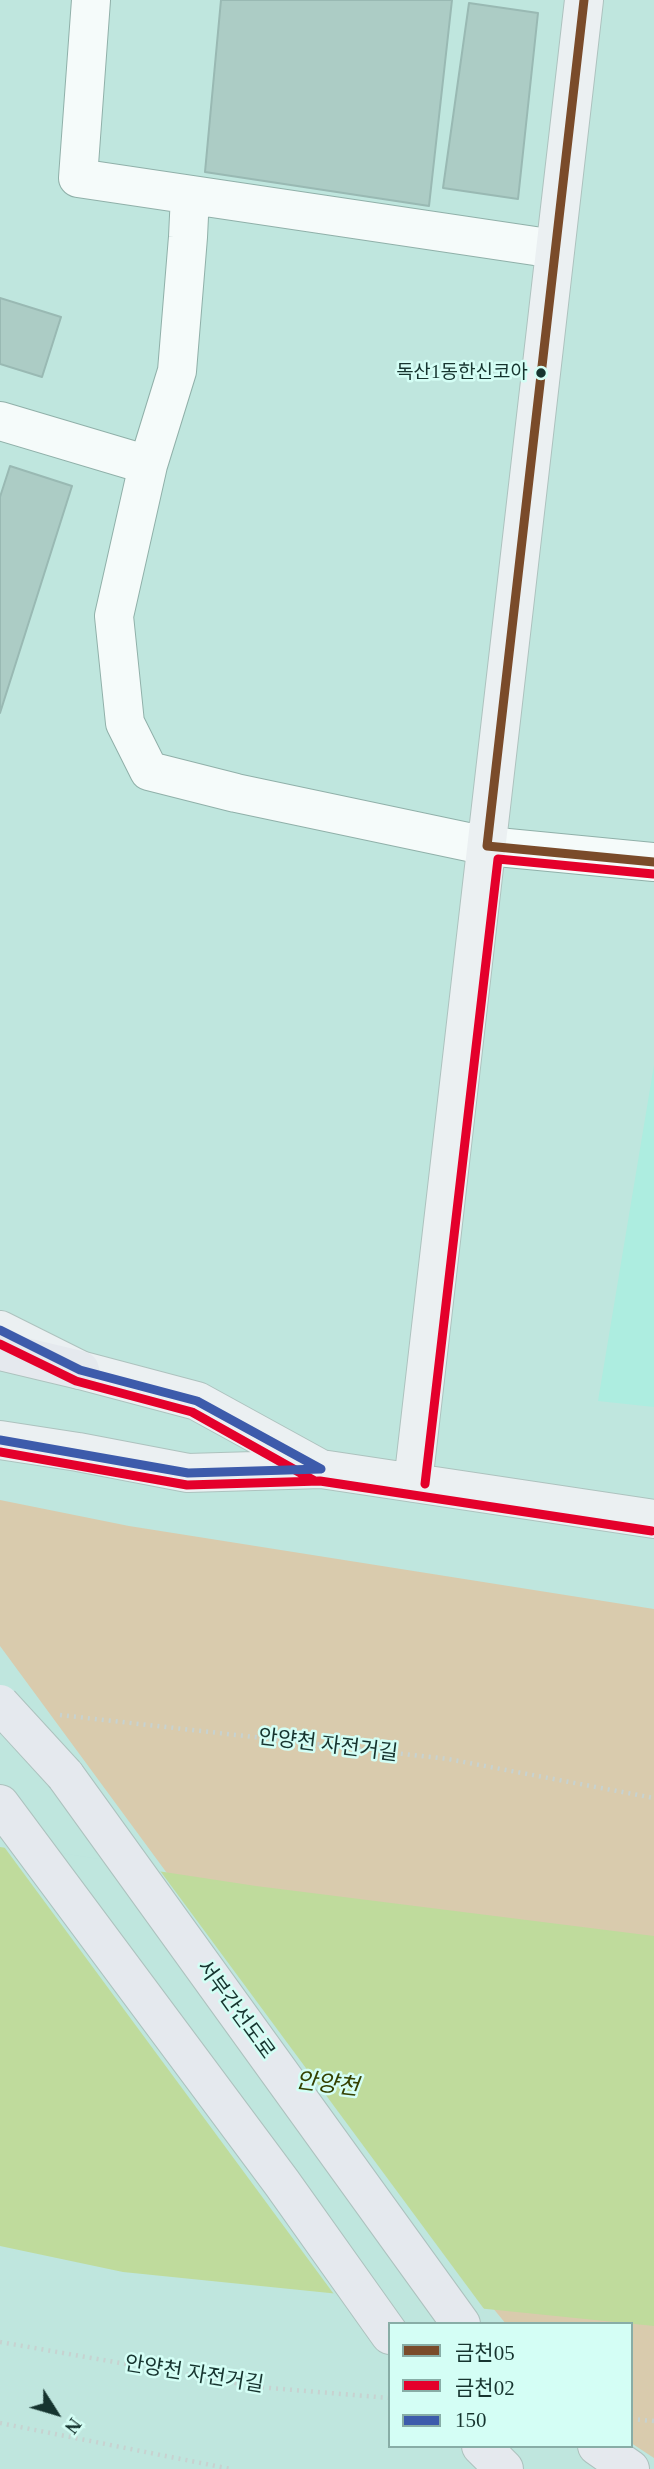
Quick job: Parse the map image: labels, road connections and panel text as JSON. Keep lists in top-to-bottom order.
{
  "streets": {
    "highway": ["서부간선도로"],
    "path": ["안양천 자전거길"]
  },
  "water": ["안양천"],
  "places": ["독산1동한신코아"],
  "lines": ["transit line 금천05", "transit line 금천02", "transit line 150"],
  "legend": ["금천05", "금천02", "150"],
  "north": "bottom right"
}
